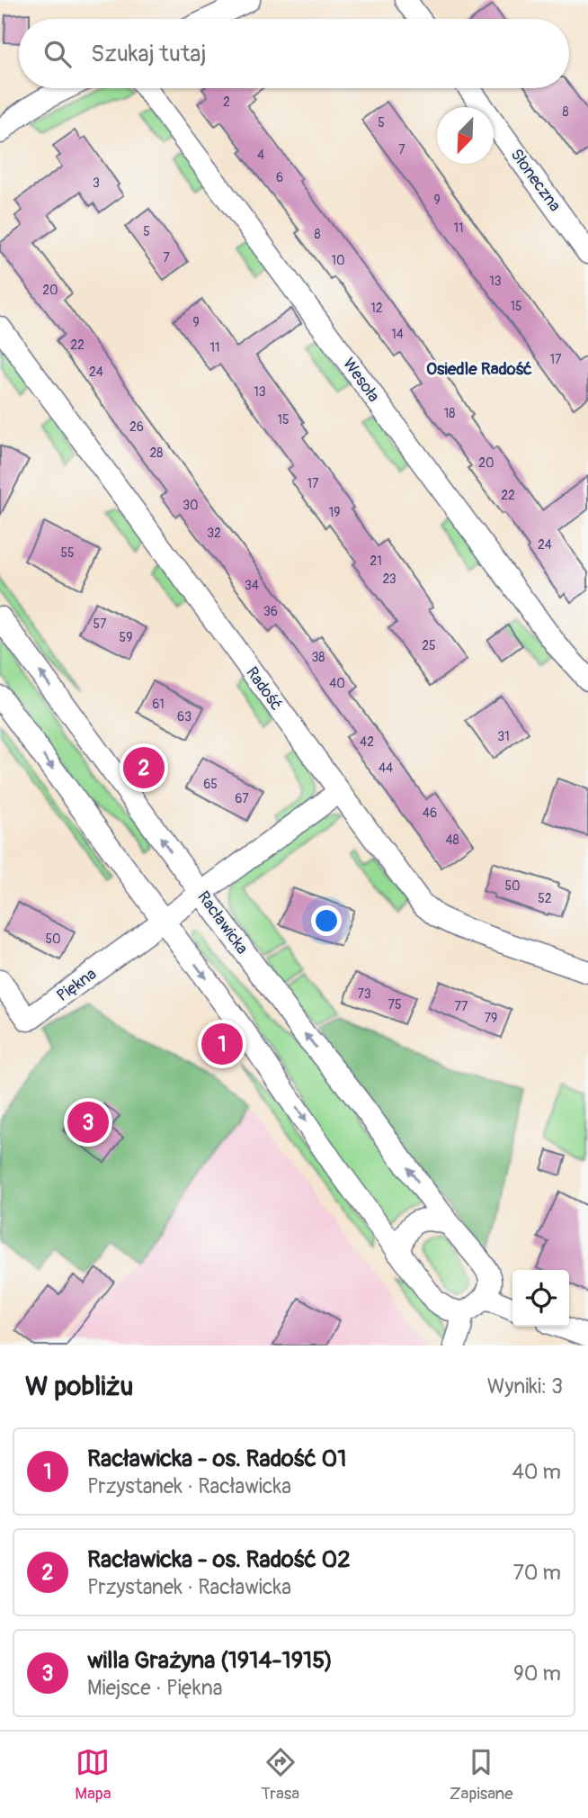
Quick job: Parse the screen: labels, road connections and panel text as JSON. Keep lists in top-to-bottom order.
{
  "streets": {
    "street": [
      "Słoneczna",
      "Wesoła",
      "Radość",
      "Racławicka",
      "Piękna"
    ]
  },
  "districts": ["Osiedle Radość"],
  "house_numbers": [
    "2",
    "8",
    "5",
    "7",
    "4",
    "6",
    "3",
    "9",
    "11",
    "5",
    "8",
    "7",
    "10",
    "13",
    "20",
    "15",
    "12",
    "9",
    "14",
    "22",
    "11",
    "17",
    "24",
    "13",
    "18",
    "15",
    "26",
    "28",
    "20",
    "17",
    "22",
    "30",
    "19",
    "32",
    "24",
    "55",
    "21",
    "23",
    "34",
    "36",
    "57",
    "59",
    "25",
    "38",
    "40",
    "61",
    "63",
    "31",
    "42",
    "44",
    "65",
    "67",
    "46",
    "48",
    "50",
    "52",
    "50",
    "73",
    "75",
    "77",
    "79"
  ],
  "north": "bottom left",
  "page": {
    "search": "Szukaj tutaj",
    "pins": ["2", "1", "3"],
    "heading": ["W pobliżu", "Wyniki: 3"],
    "list": [
      {
        "mark": "1",
        "name": "Racławicka - os. Radość 01",
        "note": "Przystanek · Racławicka",
        "value": "40 m"
      },
      {
        "mark": "2",
        "name": "Racławicka - os. Radość 02",
        "note": "Przystanek · Racławicka",
        "value": "70 m"
      },
      {
        "mark": "3",
        "name": "willa Grażyna (1914-1915)",
        "note": "Miejsce · Piękna",
        "value": "90 m"
      }
    ],
    "nav": ["Mapa", "Trasa", "Zapisane"]
  }
}
